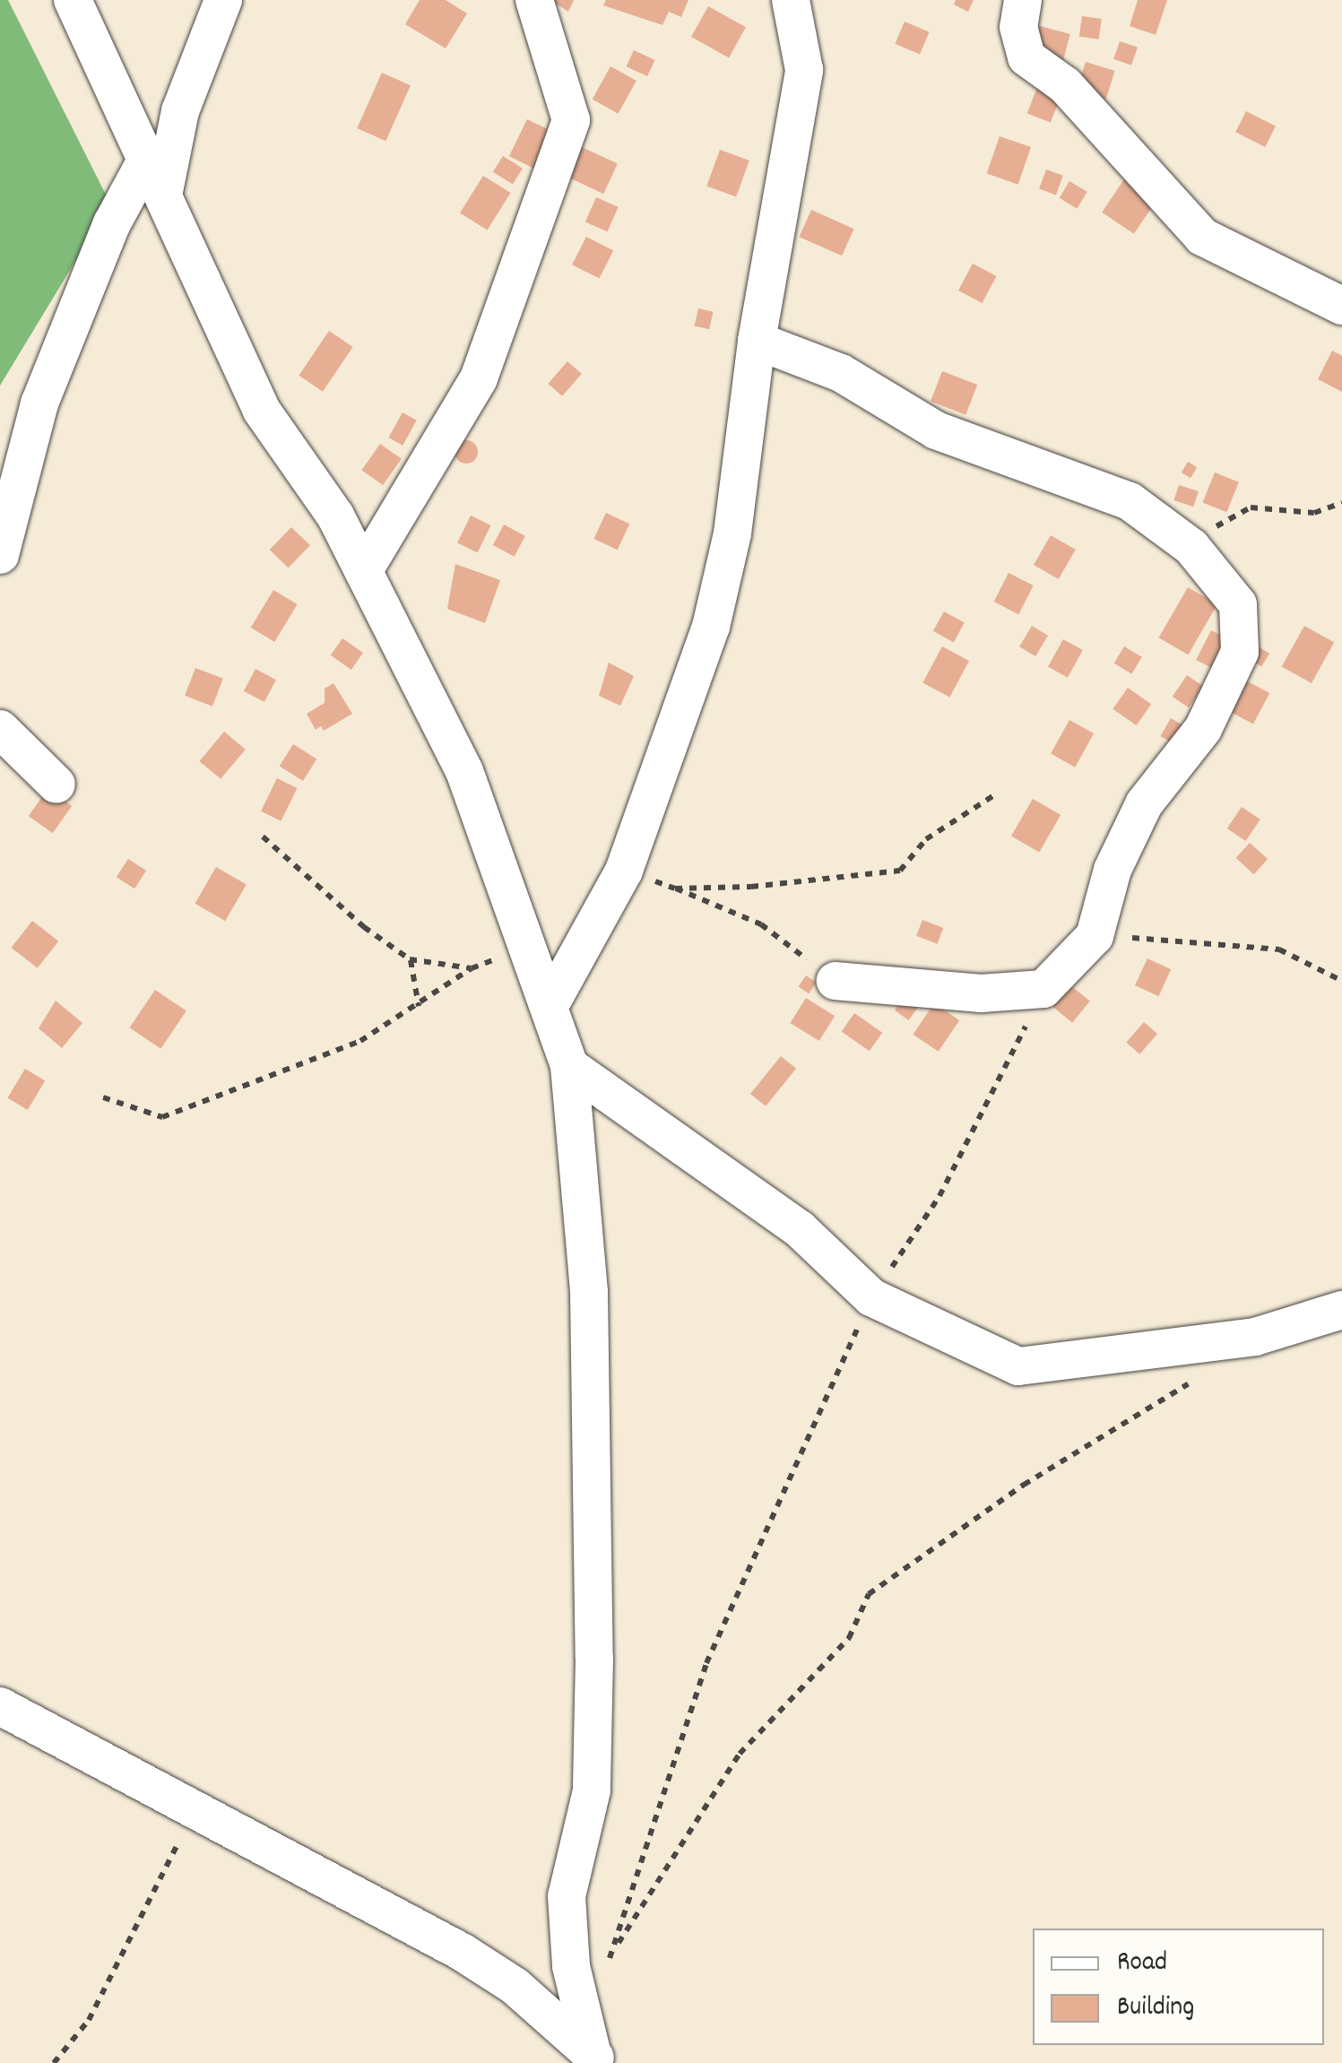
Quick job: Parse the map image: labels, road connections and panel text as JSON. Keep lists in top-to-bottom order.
{
  "legend": ["Road", "Building"]
}
